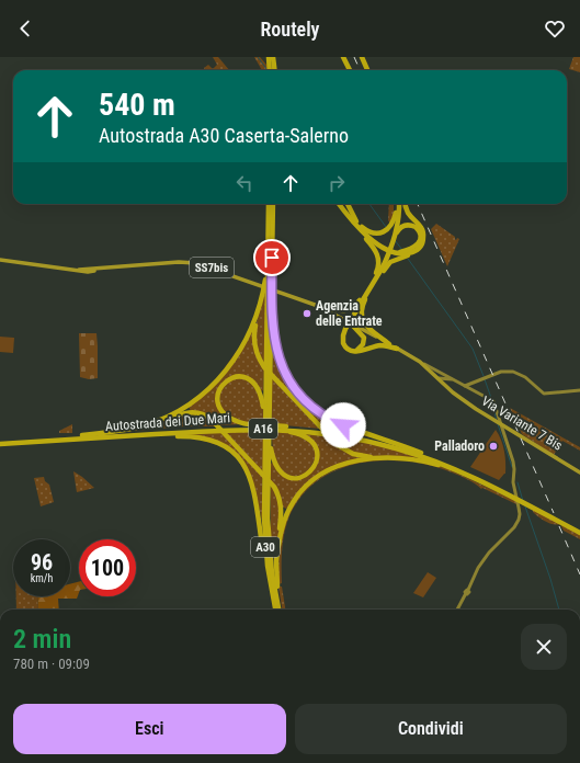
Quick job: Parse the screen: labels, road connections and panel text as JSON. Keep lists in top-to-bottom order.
{
  "streets": {
    "highway": [
      "SS7bis",
      "Autostrada dei Due Mari",
      "A16",
      "A30"
    ],
    "main road": ["Via Variante 7 Bis"]
  },
  "crossings": [
    ["SS7bis", "Via Variante 7 Bis"]
  ],
  "places": ["Agenzia delle Entrate", "Palladoro"],
  "page": {
    "header": "Routely",
    "turn": ["540 m", "Autostrada A30 Caserta-Salerno"],
    "speed": "96 km/h",
    "limit": "100",
    "heading": ["2 min", "780 m · 09:09"],
    "buttons": ["Esci", "Condividi"]
  }
}
